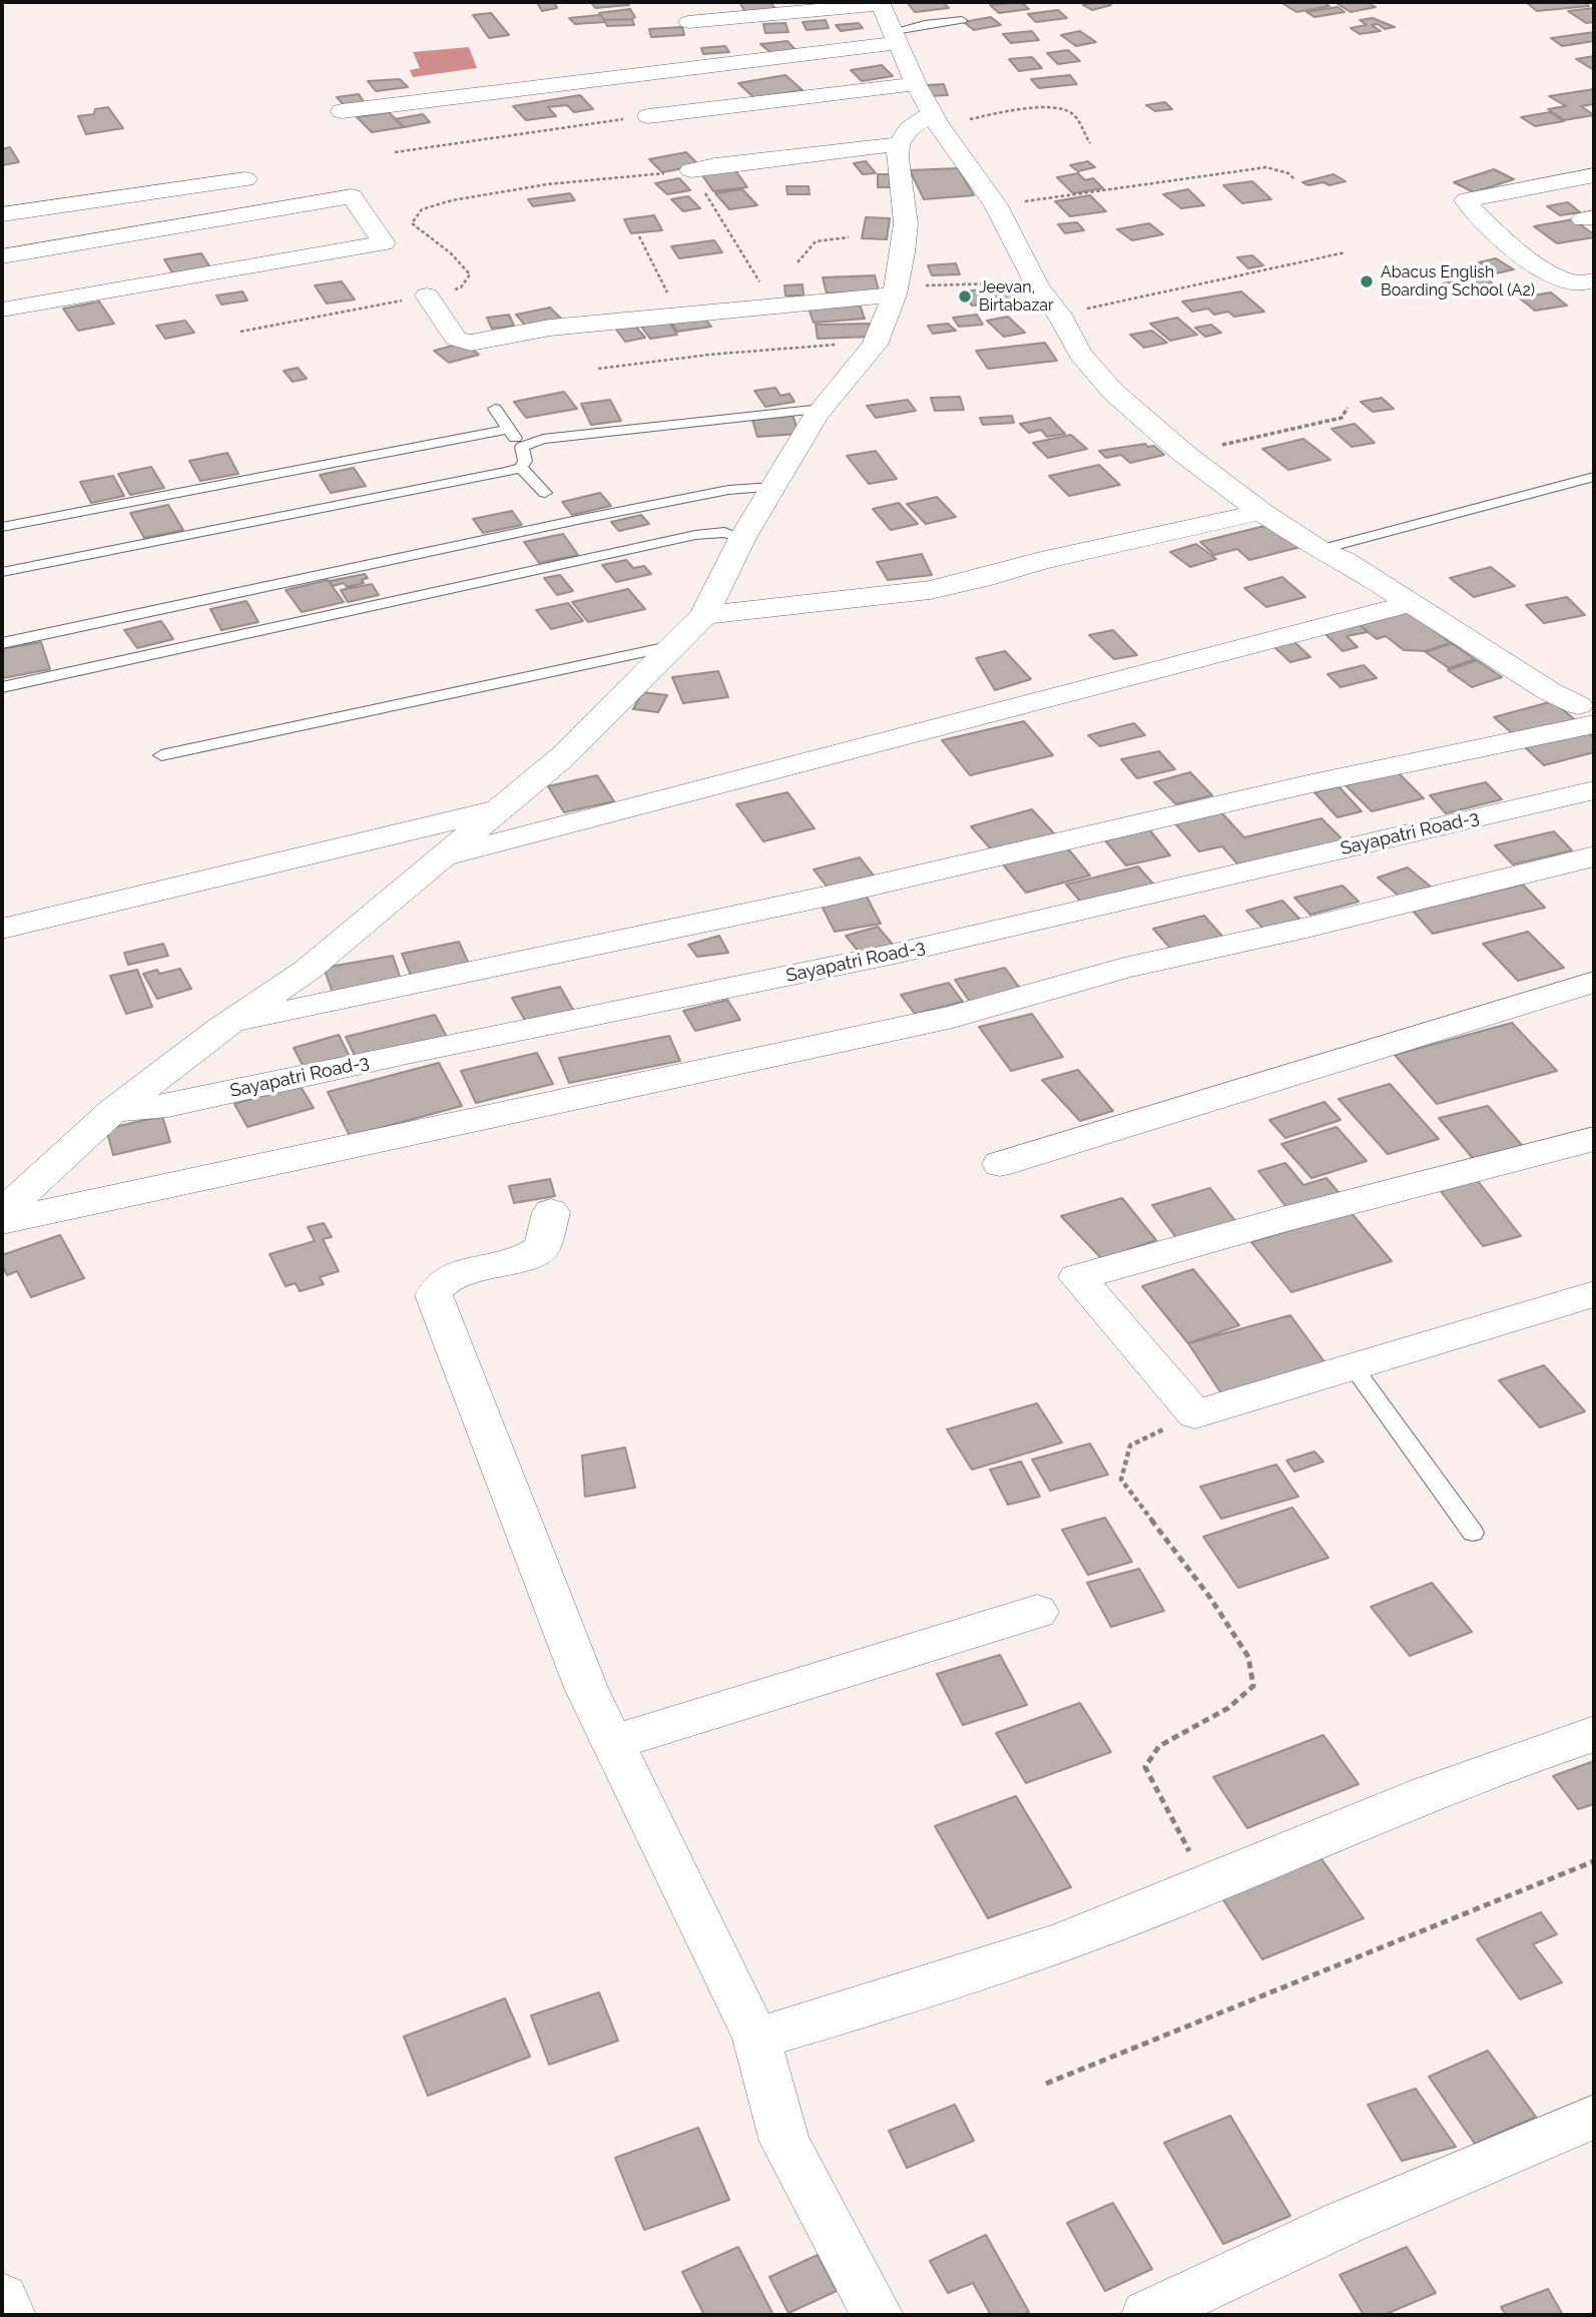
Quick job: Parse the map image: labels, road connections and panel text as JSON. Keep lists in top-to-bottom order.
{
  "streets": {
    "street": ["Sayapatri Road-3"]
  },
  "places": ["Abacus English Boarding School (A2)", "Jeevan, Birtabazar"]
}
